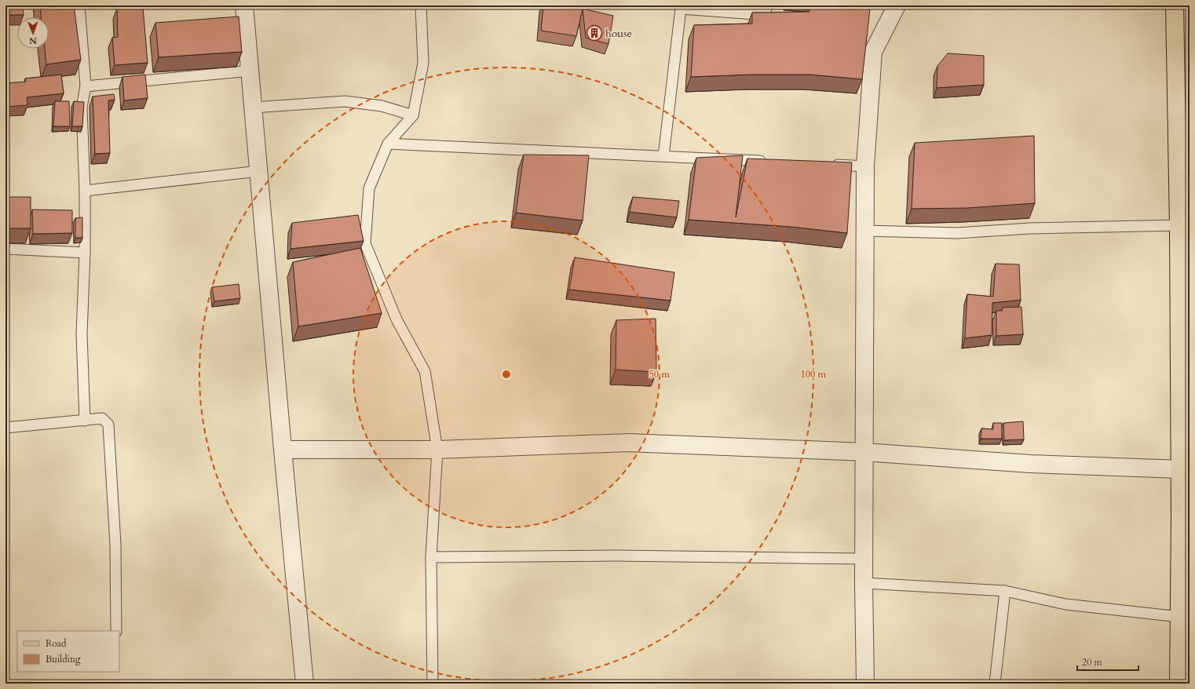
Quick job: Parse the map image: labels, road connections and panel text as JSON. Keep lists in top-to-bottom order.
{
  "places": {
    "building": ["house"]
  },
  "legend": ["Road", "Building"],
  "scale_bar": "20 m",
  "north": "bottom",
  "rings": ["50 m", "100 m"]
}
